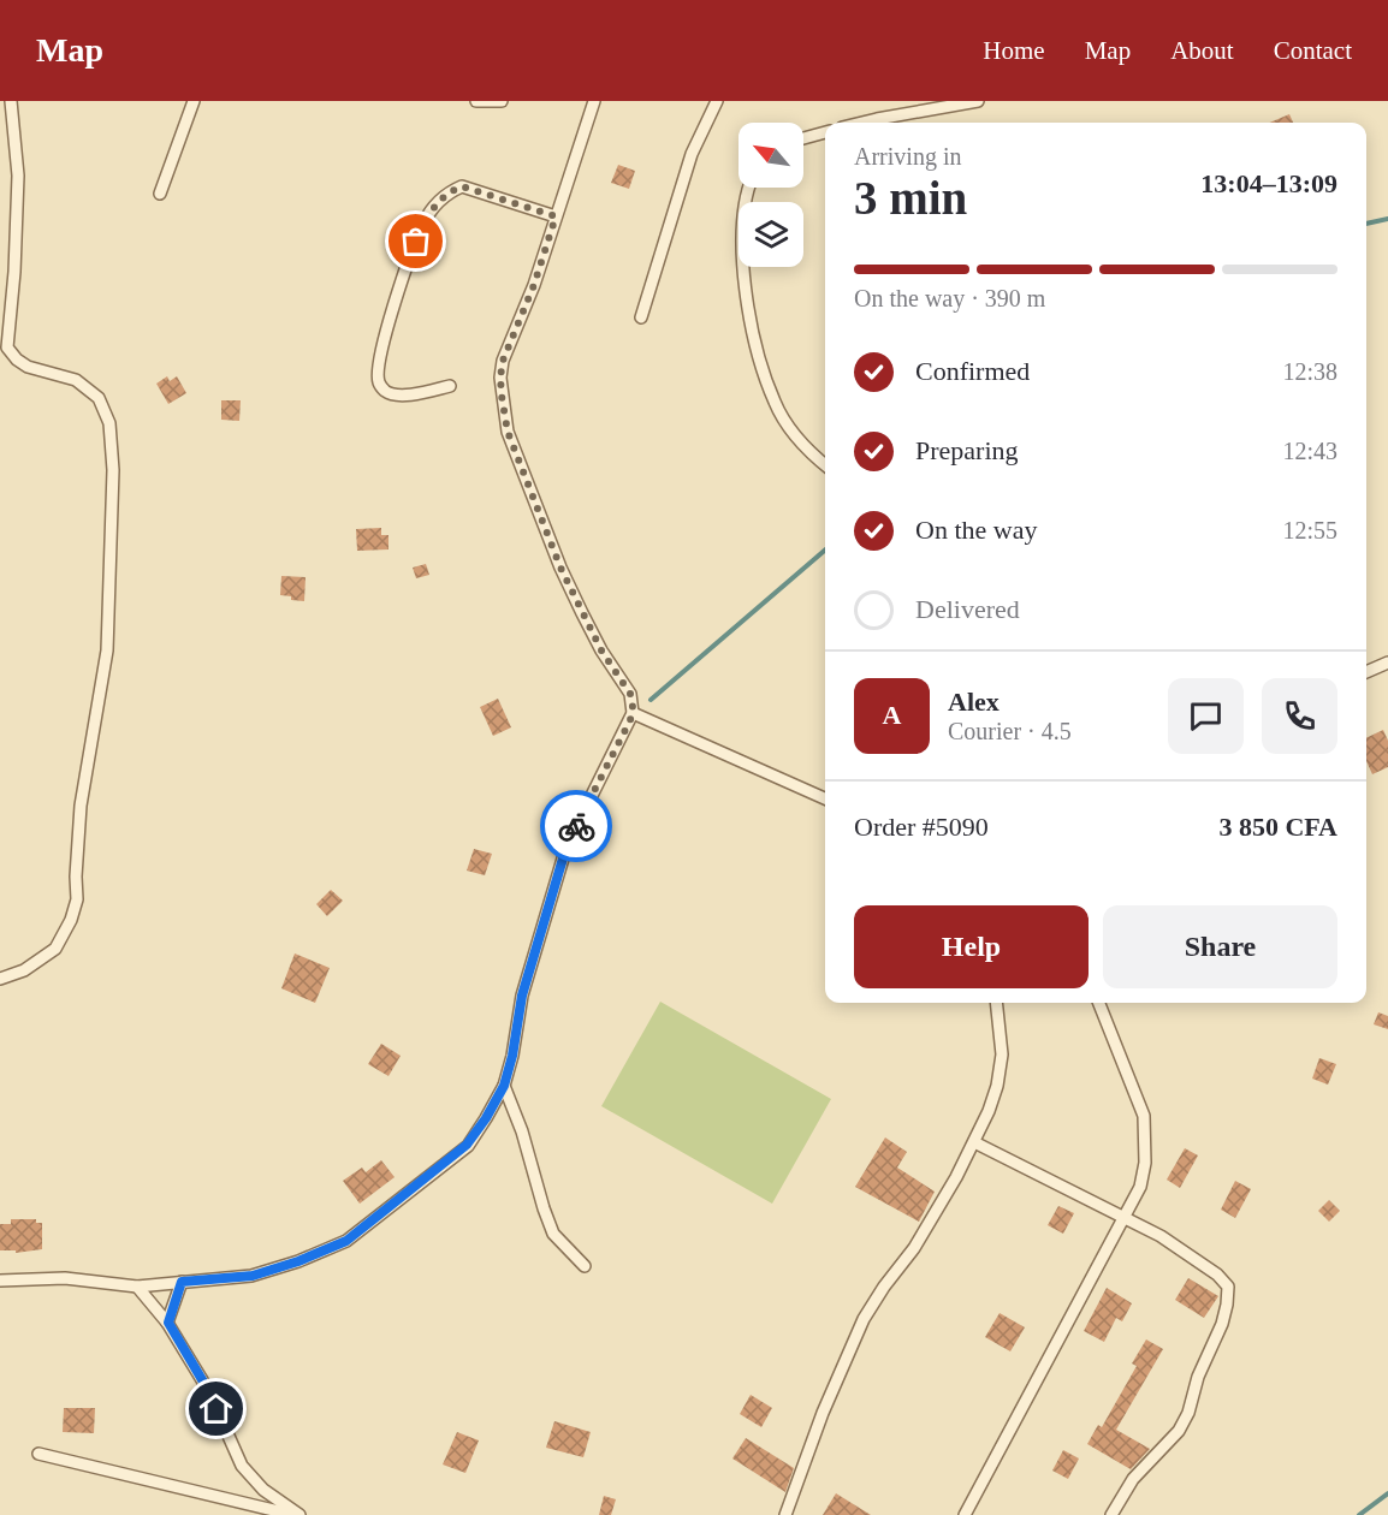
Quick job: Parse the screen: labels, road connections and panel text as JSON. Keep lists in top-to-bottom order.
{
  "north": "top left",
  "page": {
    "header": "Map",
    "nav": [
      "Home",
      "Map",
      "About",
      "Contact"
    ],
    "heading": ["3 min", "Arriving in", "13:04–13:09"],
    "panel": [
      "Alex",
      "Courier · 4.5",
      "Order #5090",
      "3 850 CFA"
    ],
    "bar": "On the way · 390 m",
    "list": [
      ["Confirmed", "12:38"],
      ["Preparing", "12:43"],
      ["On the way", "12:55"],
      "Delivered"
    ],
    "round": "A",
    "buttons": ["Help", "Share"]
  }
}
